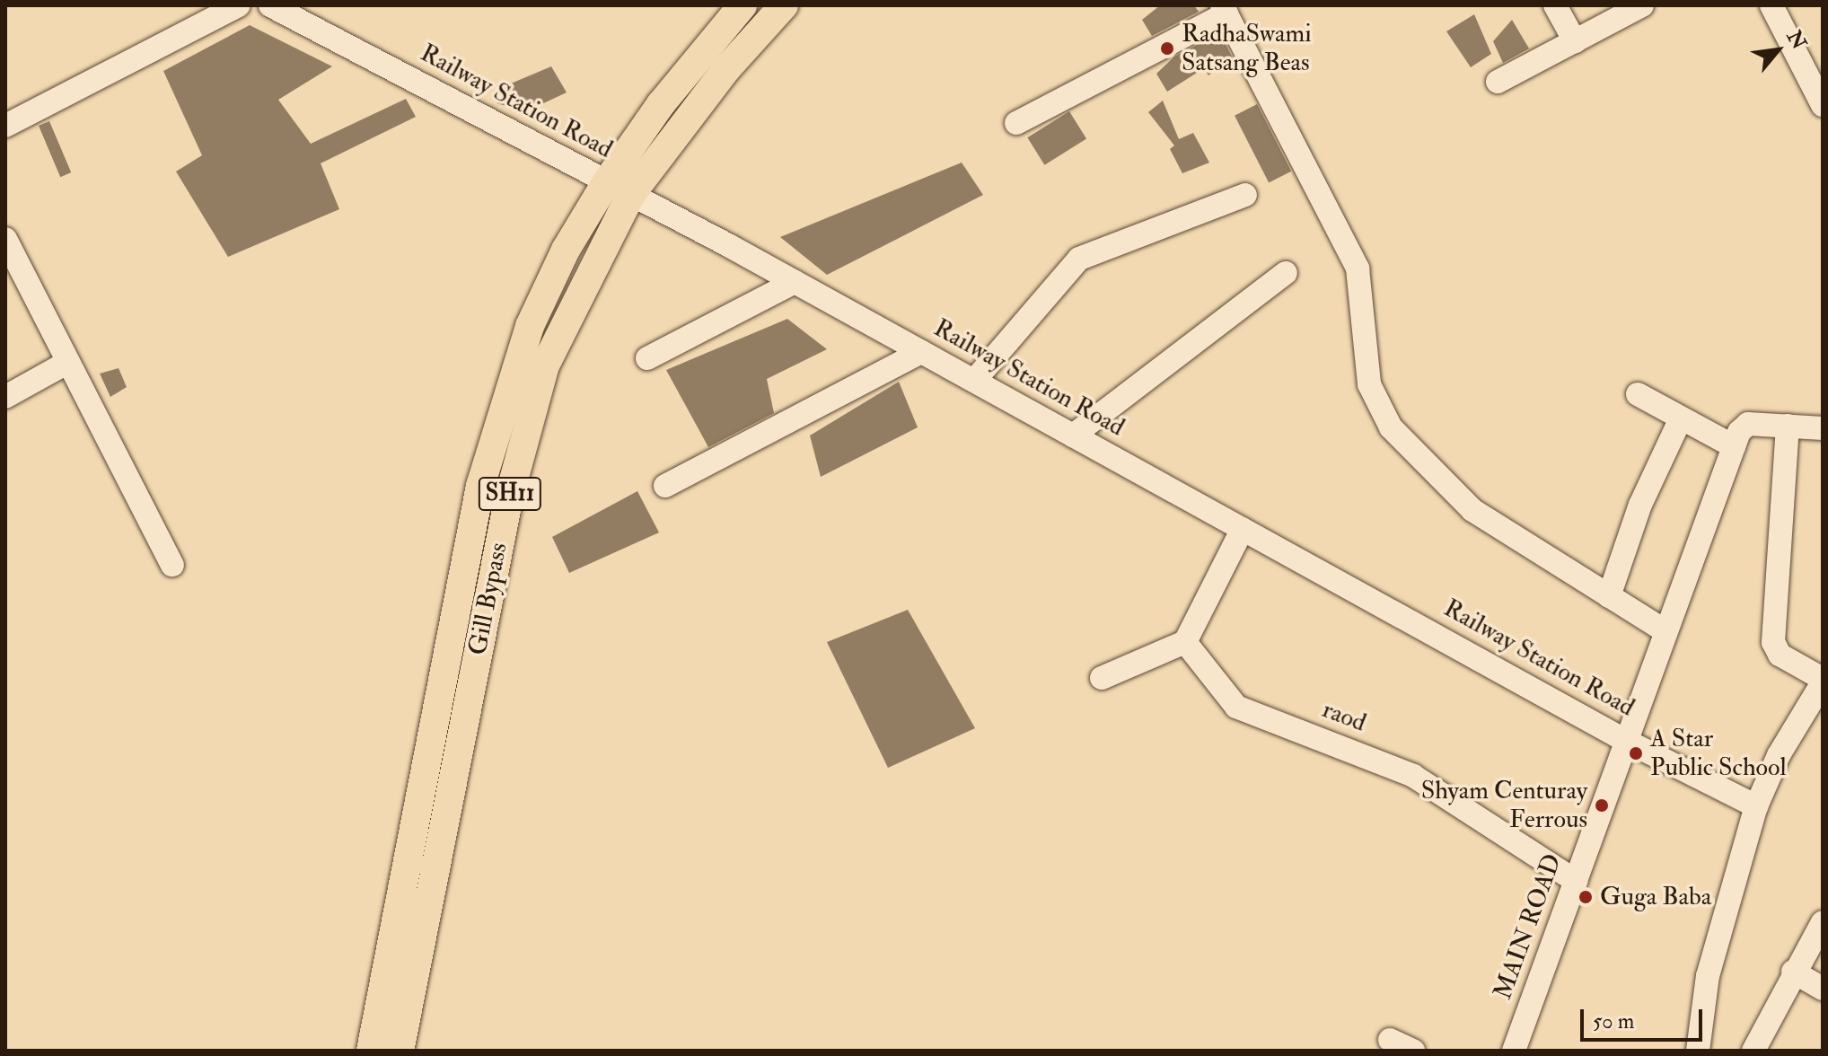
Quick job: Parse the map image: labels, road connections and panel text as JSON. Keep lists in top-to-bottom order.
{
  "streets": {
    "main road": ["SH11", "Gill Bypass"],
    "street": ["Railway Station Road", "raod", "MAIN ROAD"]
  },
  "crossings": [
    ["Railway Station Road", "Gill Bypass"],
    ["Railway Station Road", "MAIN ROAD"],
    ["raod", "MAIN ROAD"]
  ],
  "places": [
    "RadhaSwami Satsang Beas",
    "A Star Public School",
    "Shyam Centuray Ferrous",
    "Guga Baba"
  ],
  "scale_bar": "50 m",
  "north": "top right"
}
